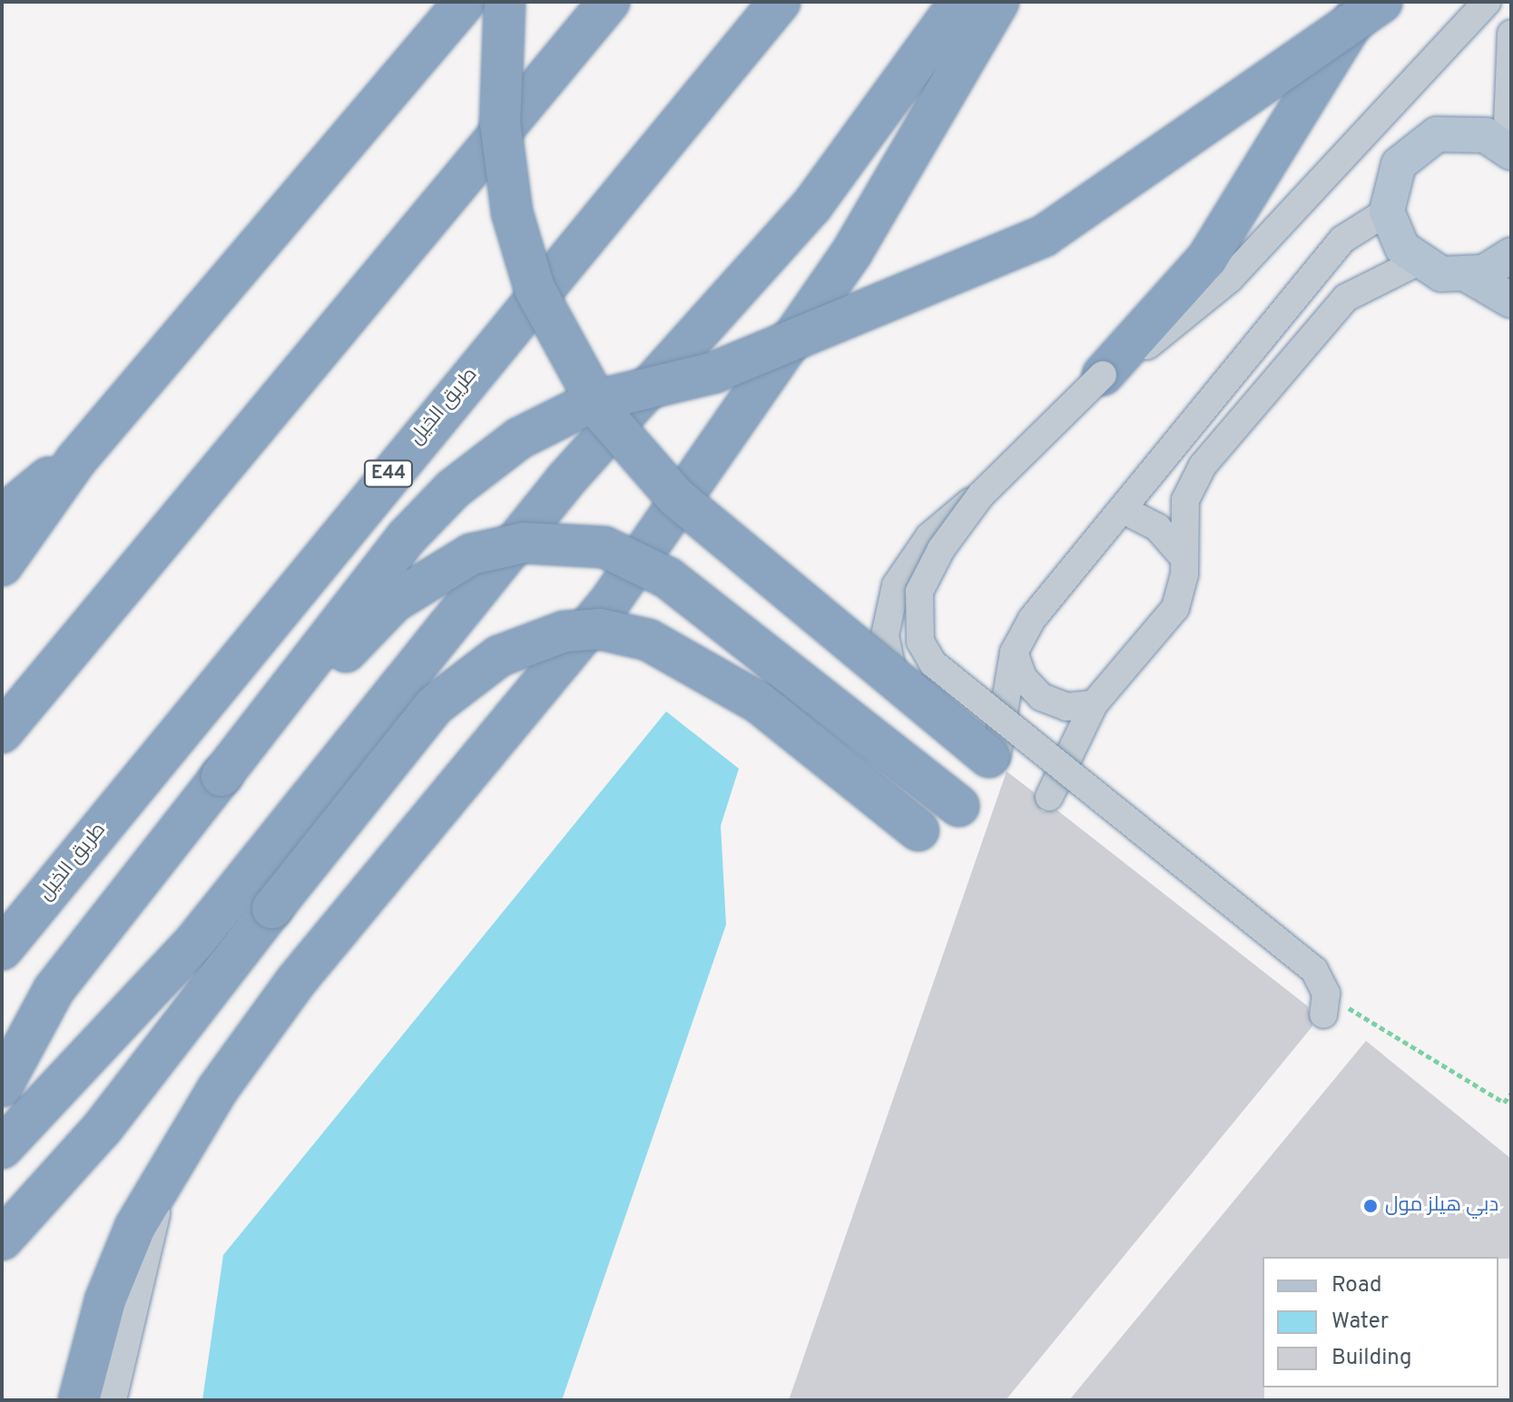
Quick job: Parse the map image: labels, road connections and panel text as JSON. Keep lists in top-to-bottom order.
{
  "streets": {
    "highway": ["طريق الخيل", "E44"]
  },
  "places": ["دبي هيلز مول"],
  "legend": ["Road", "Water", "Building"]
}
